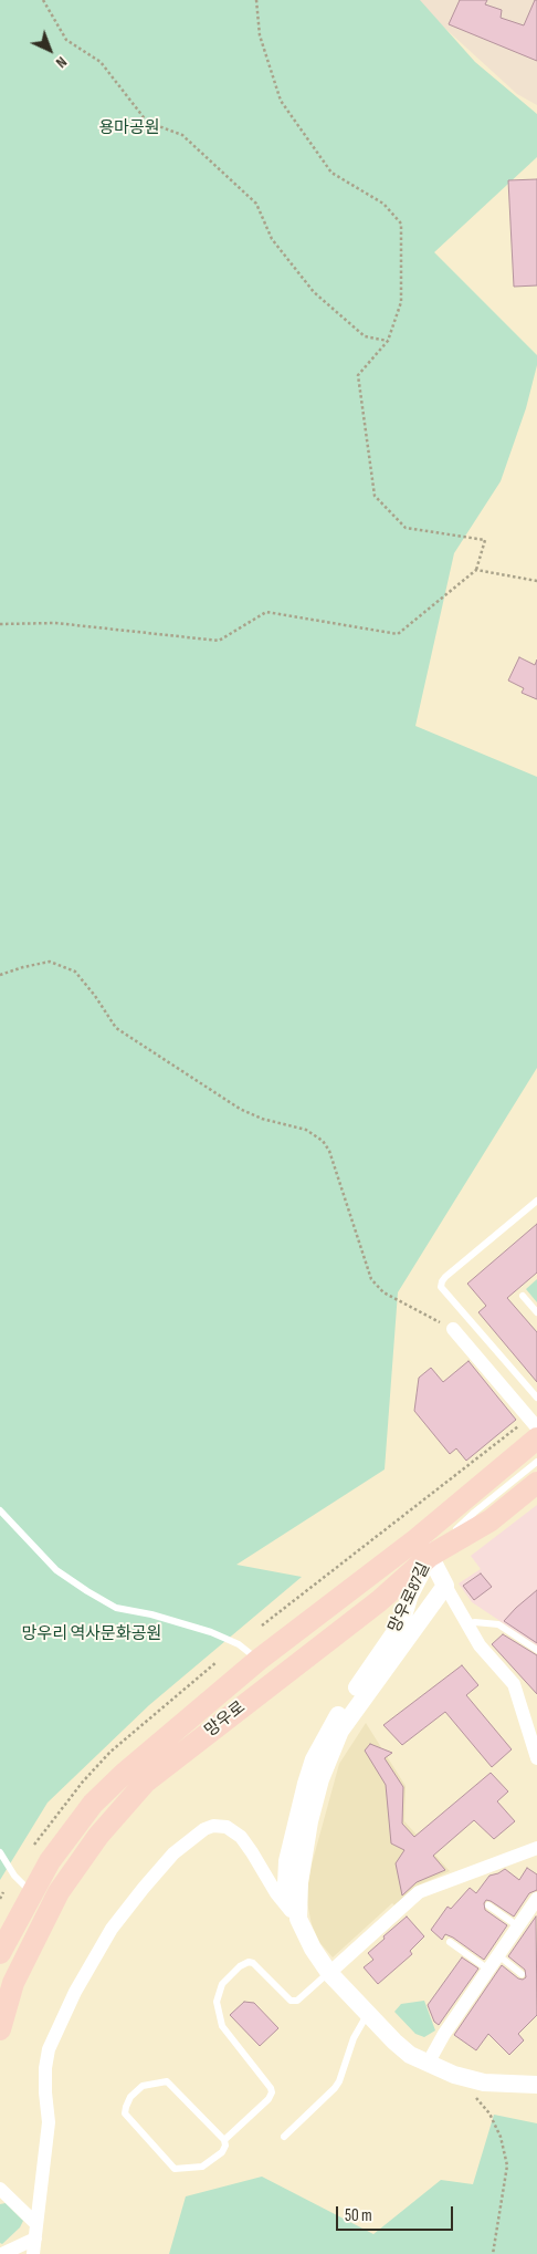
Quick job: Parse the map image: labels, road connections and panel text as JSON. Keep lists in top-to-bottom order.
{
  "streets": {
    "main road": ["망우로"],
    "street": ["망우로87길"]
  },
  "crossings": [
    ["망우로87길", "망우로"]
  ],
  "parks": ["용마공원", "망우리 역사문화공원"],
  "scale_bar": "50 m",
  "north": "bottom right"
}
